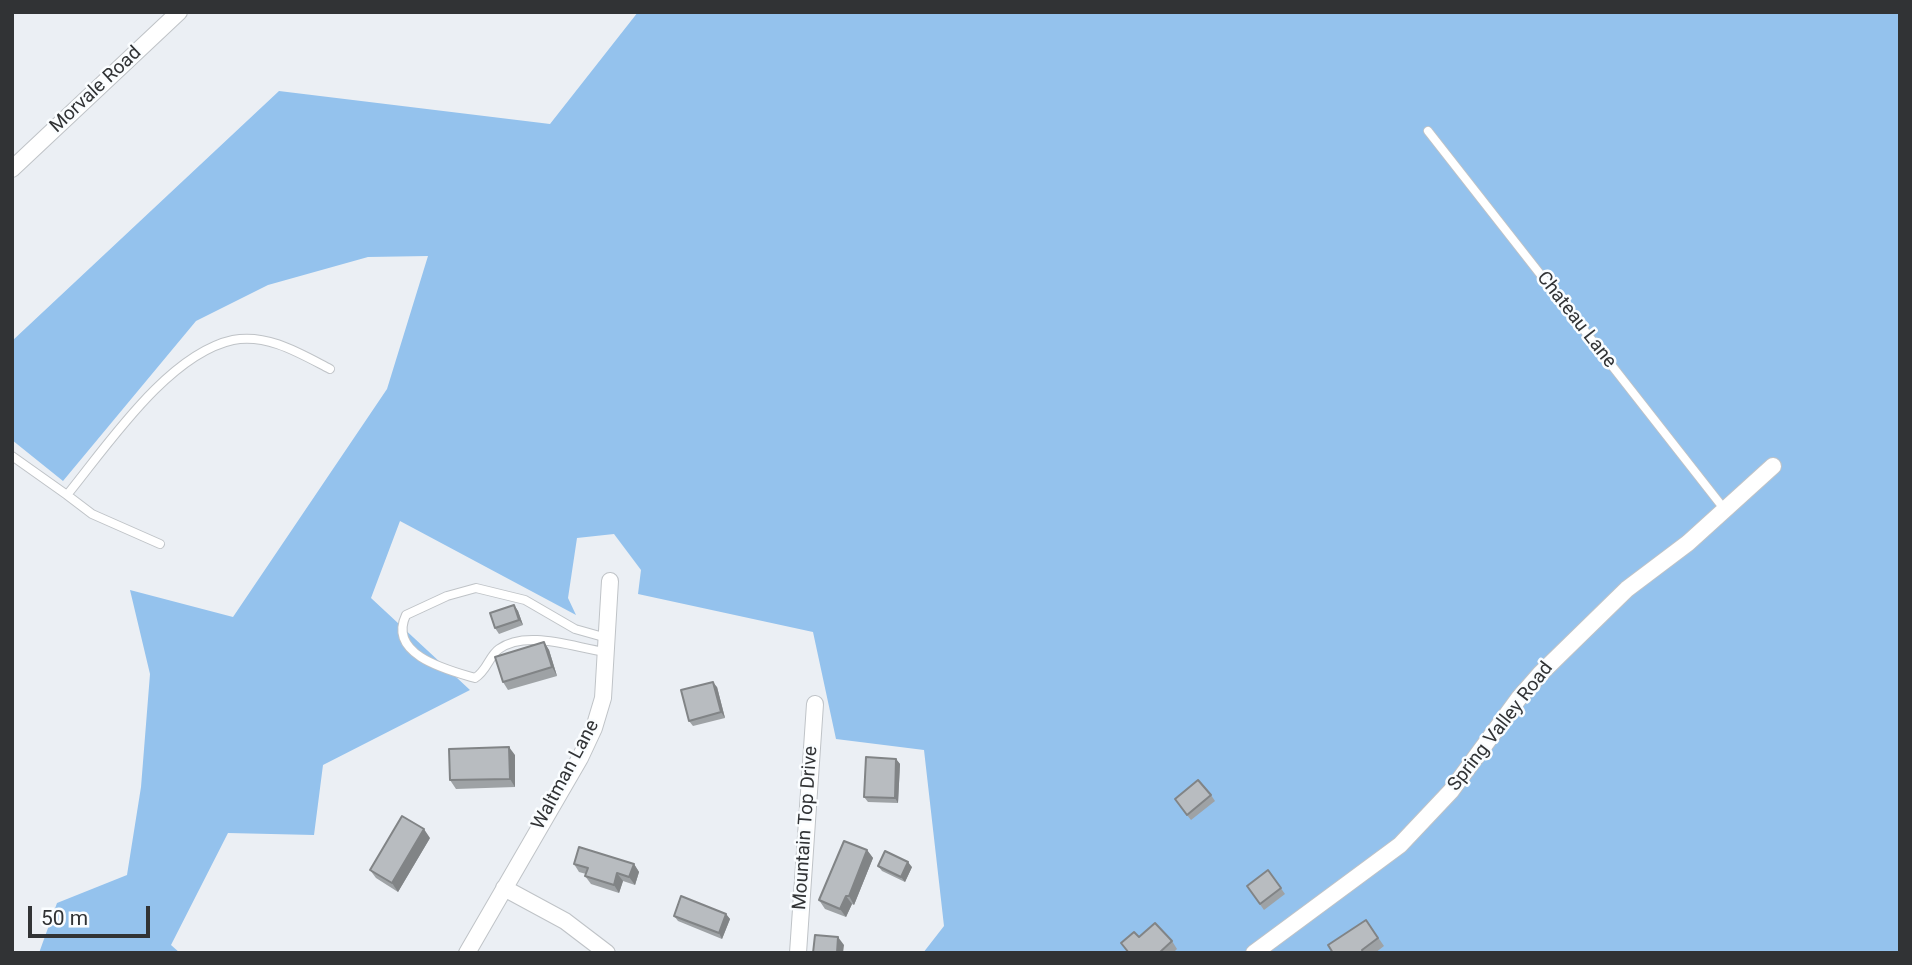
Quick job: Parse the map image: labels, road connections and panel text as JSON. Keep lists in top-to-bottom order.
{
  "streets": {
    "street": [
      "Morvale Road",
      "Spring Valley Road",
      "Waltman Lane",
      "Mountain Top Drive"
    ],
    "lane": ["Chateau Lane"]
  },
  "crossings": [
    ["Chateau Lane", "Spring Valley Road"]
  ],
  "scale_bar": "50 m"
}
